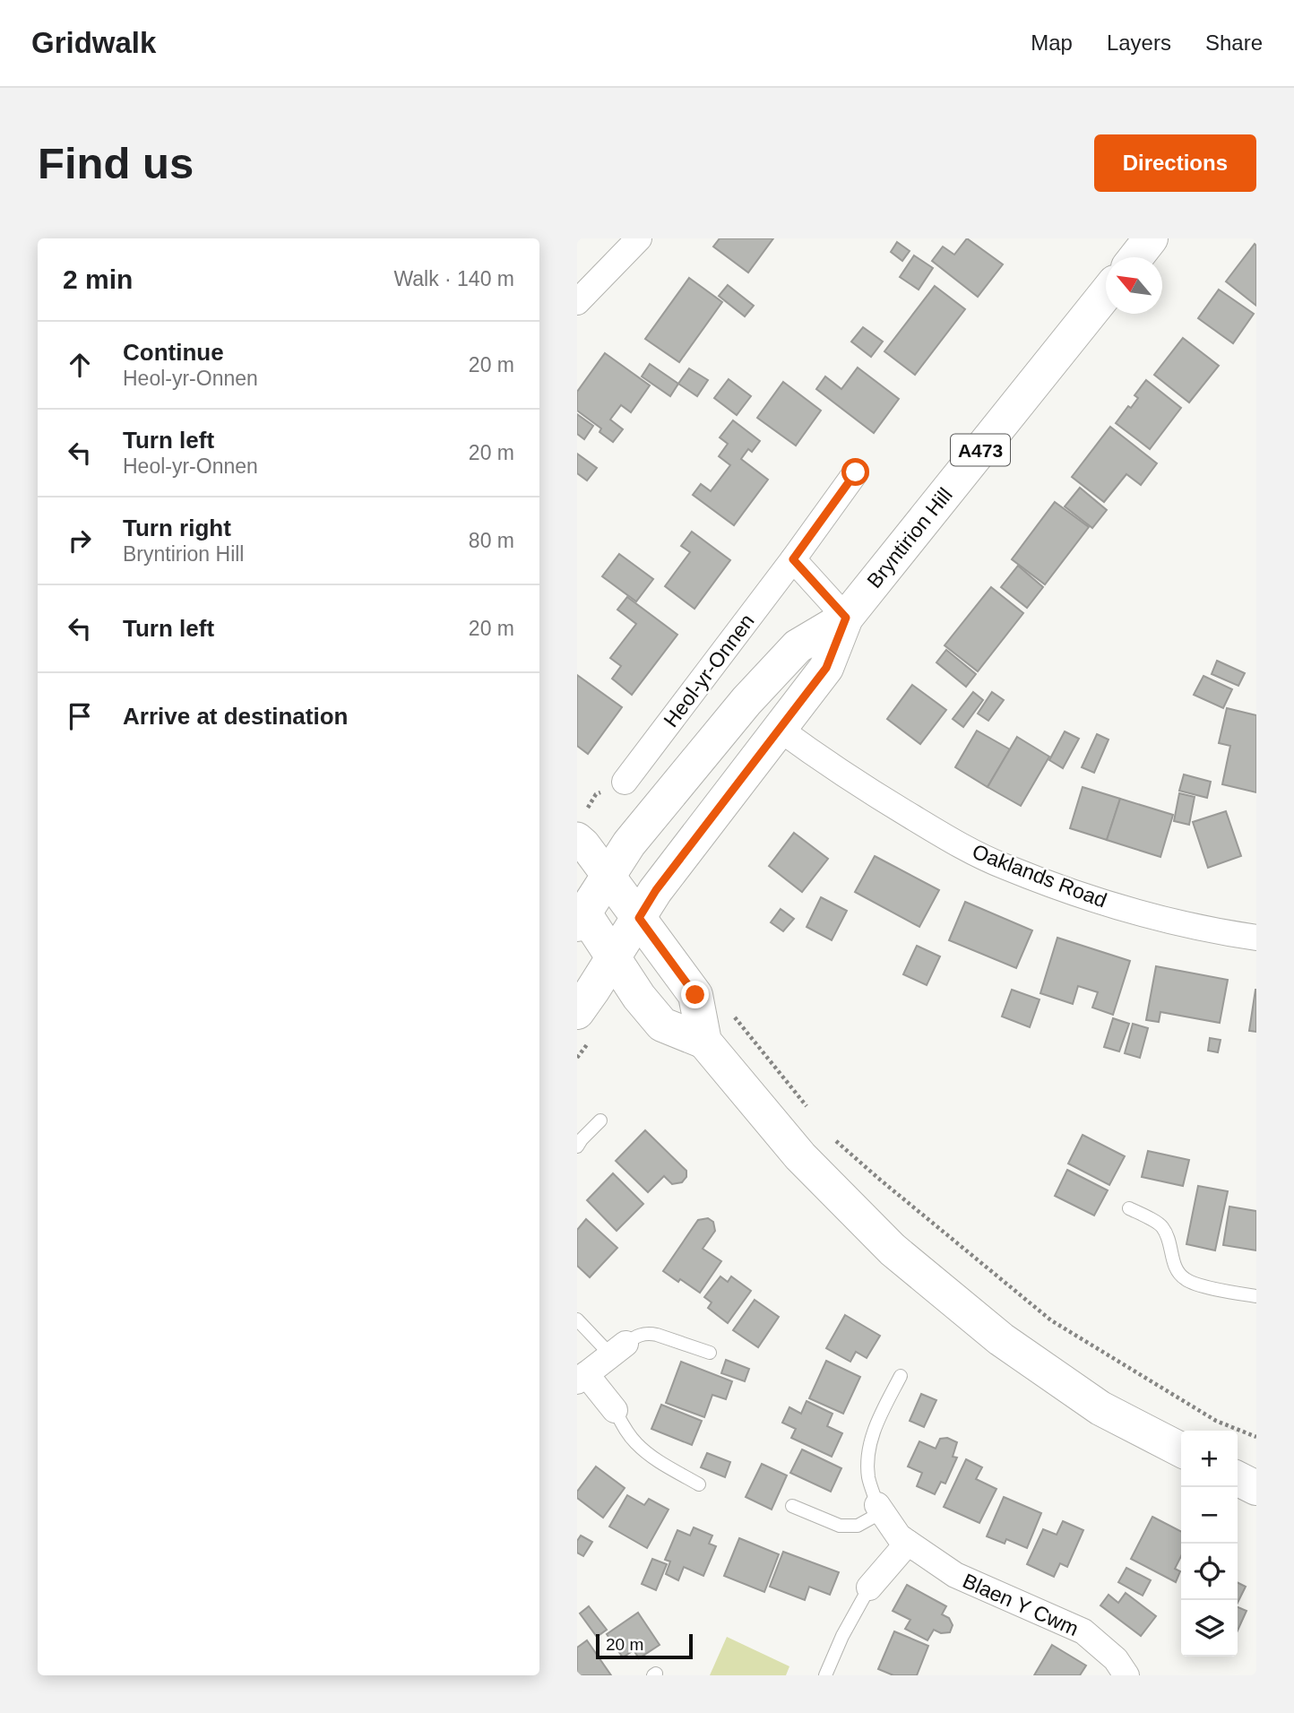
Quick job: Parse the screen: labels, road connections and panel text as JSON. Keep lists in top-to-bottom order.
{
  "streets": {
    "main road": ["A473", "Bryntirion Hill"],
    "street": ["Heol-yr-Onnen", "Oaklands Road", "Blaen Y Cwm"]
  },
  "crossings": [
    ["A473", "Bryntirion Hill"],
    ["Bryntirion Hill", "Oaklands Road"]
  ],
  "scale_bar": "20 m",
  "north": "top left",
  "page": {
    "header": "Gridwalk",
    "nav": ["Map", "Layers", "Share"],
    "buttons": "Directions",
    "title": "Find us",
    "heading": ["2 min", "Walk · 140 m"],
    "list": [
      ["Continue", "Heol-yr-Onnen", "20 m"],
      ["Turn left", "Heol-yr-Onnen", "20 m"],
      ["Turn right", "Bryntirion Hill", "80 m"],
      ["Turn left", "20 m"],
      "Arrive at destination"
    ],
    "map_buttons": ["+", "−"],
    "scale": "20 m"
  }
}
